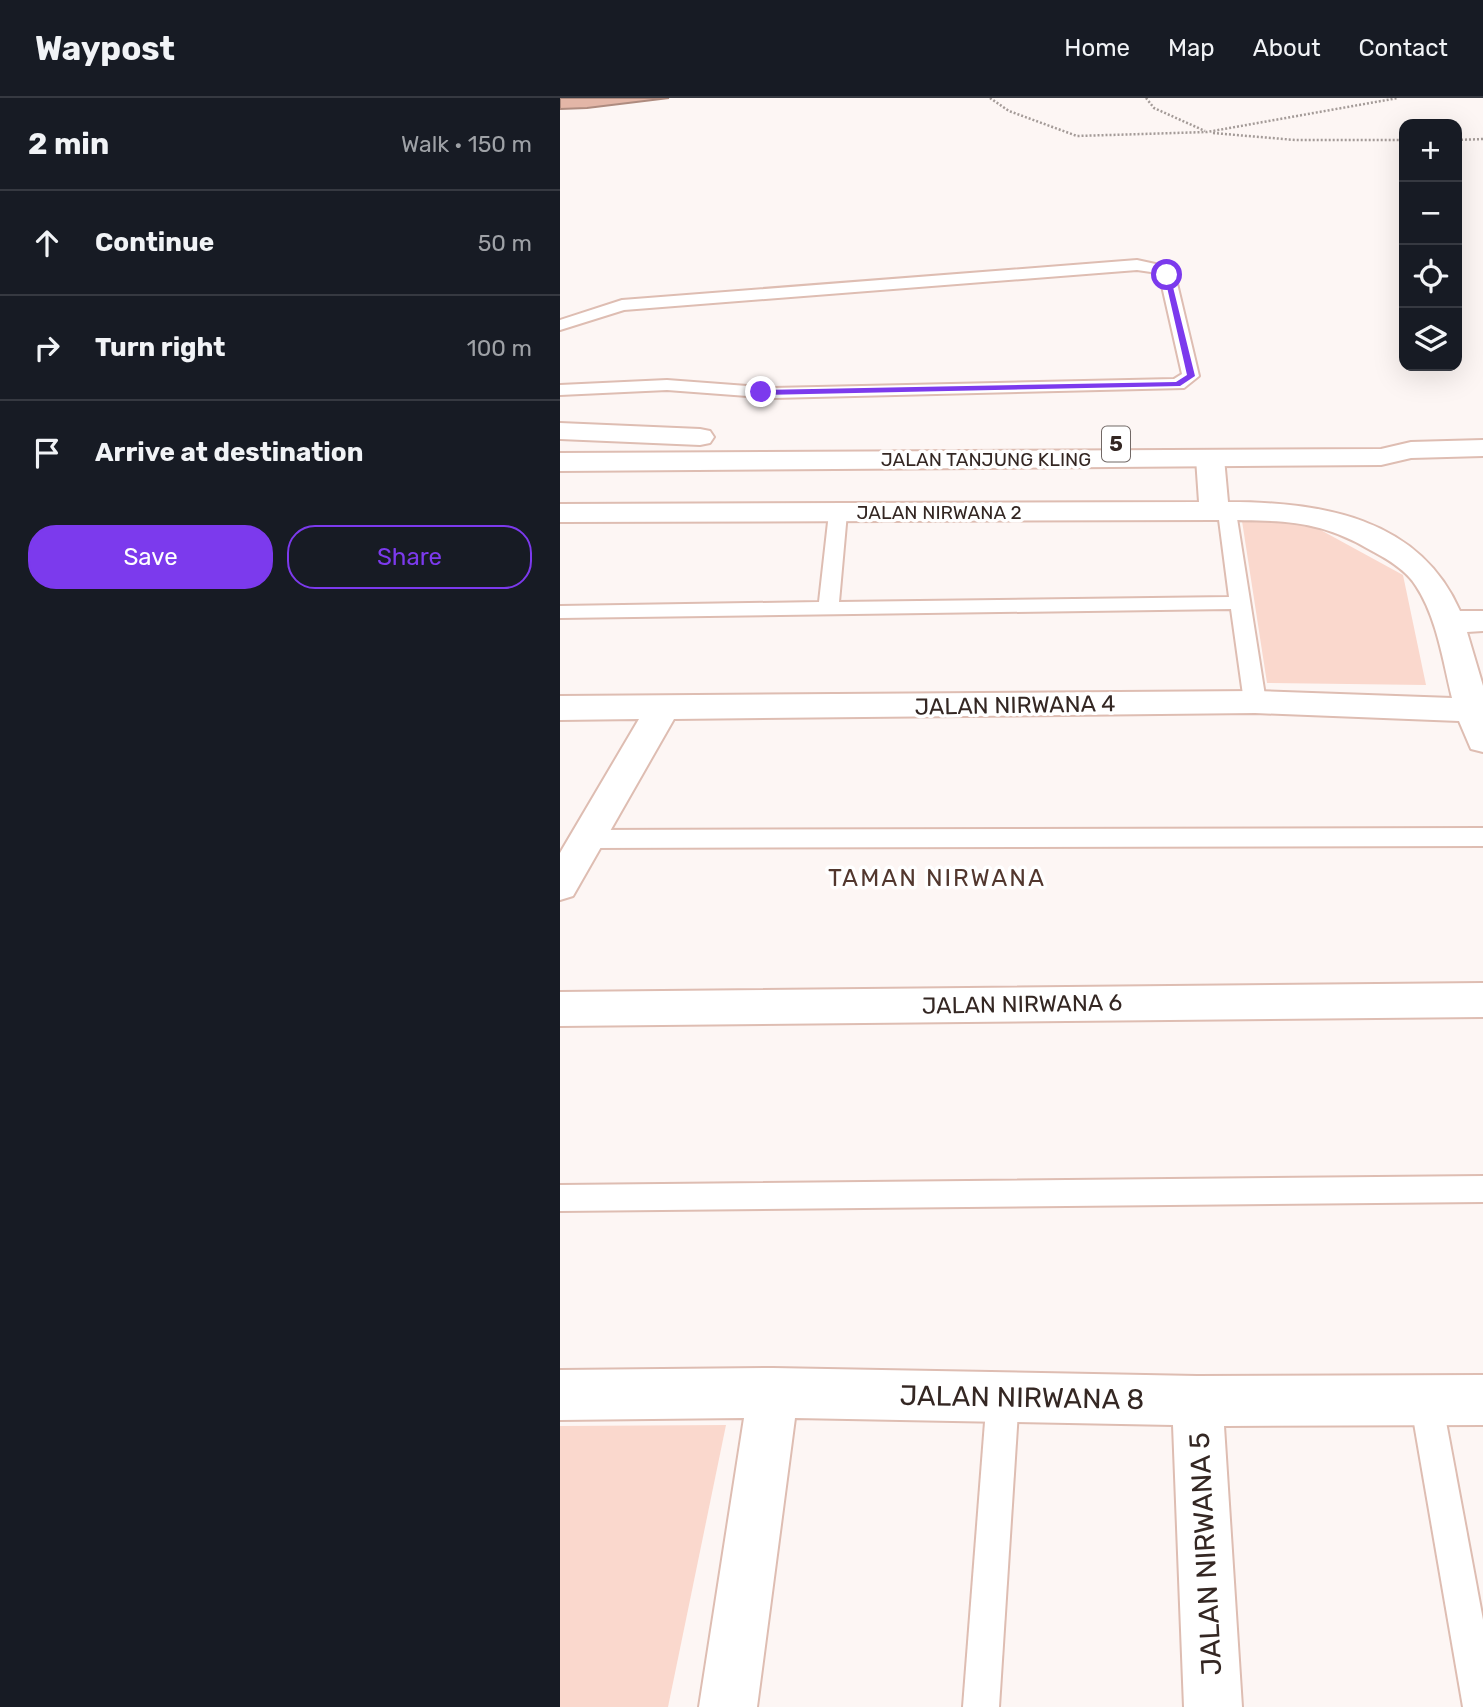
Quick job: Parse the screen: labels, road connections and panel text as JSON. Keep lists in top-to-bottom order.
{
  "streets": {
    "main road": [
      "5",
      "JALAN TANJUNG KLING",
      "JALAN NIRWANA 2",
      "JALAN NIRWANA 4",
      "JALAN NIRWANA 6",
      "JALAN NIRWANA 8",
      "JALAN NIRWANA 5"
    ]
  },
  "crossings": [
    ["JALAN NIRWANA 2", "JALAN NIRWANA 4"],
    ["JALAN NIRWANA 8", "JALAN NIRWANA 5"]
  ],
  "districts": ["TAMAN NIRWANA"],
  "page": {
    "header": "Waypost",
    "nav": [
      "Home",
      "Map",
      "About",
      "Contact"
    ],
    "heading": ["2 min", "Walk · 150 m"],
    "map_buttons": ["+", "−"],
    "list": [
      ["Continue", "50 m"],
      ["Turn right", "100 m"],
      "Arrive at destination"
    ],
    "buttons": ["Save", "Share"]
  }
}
